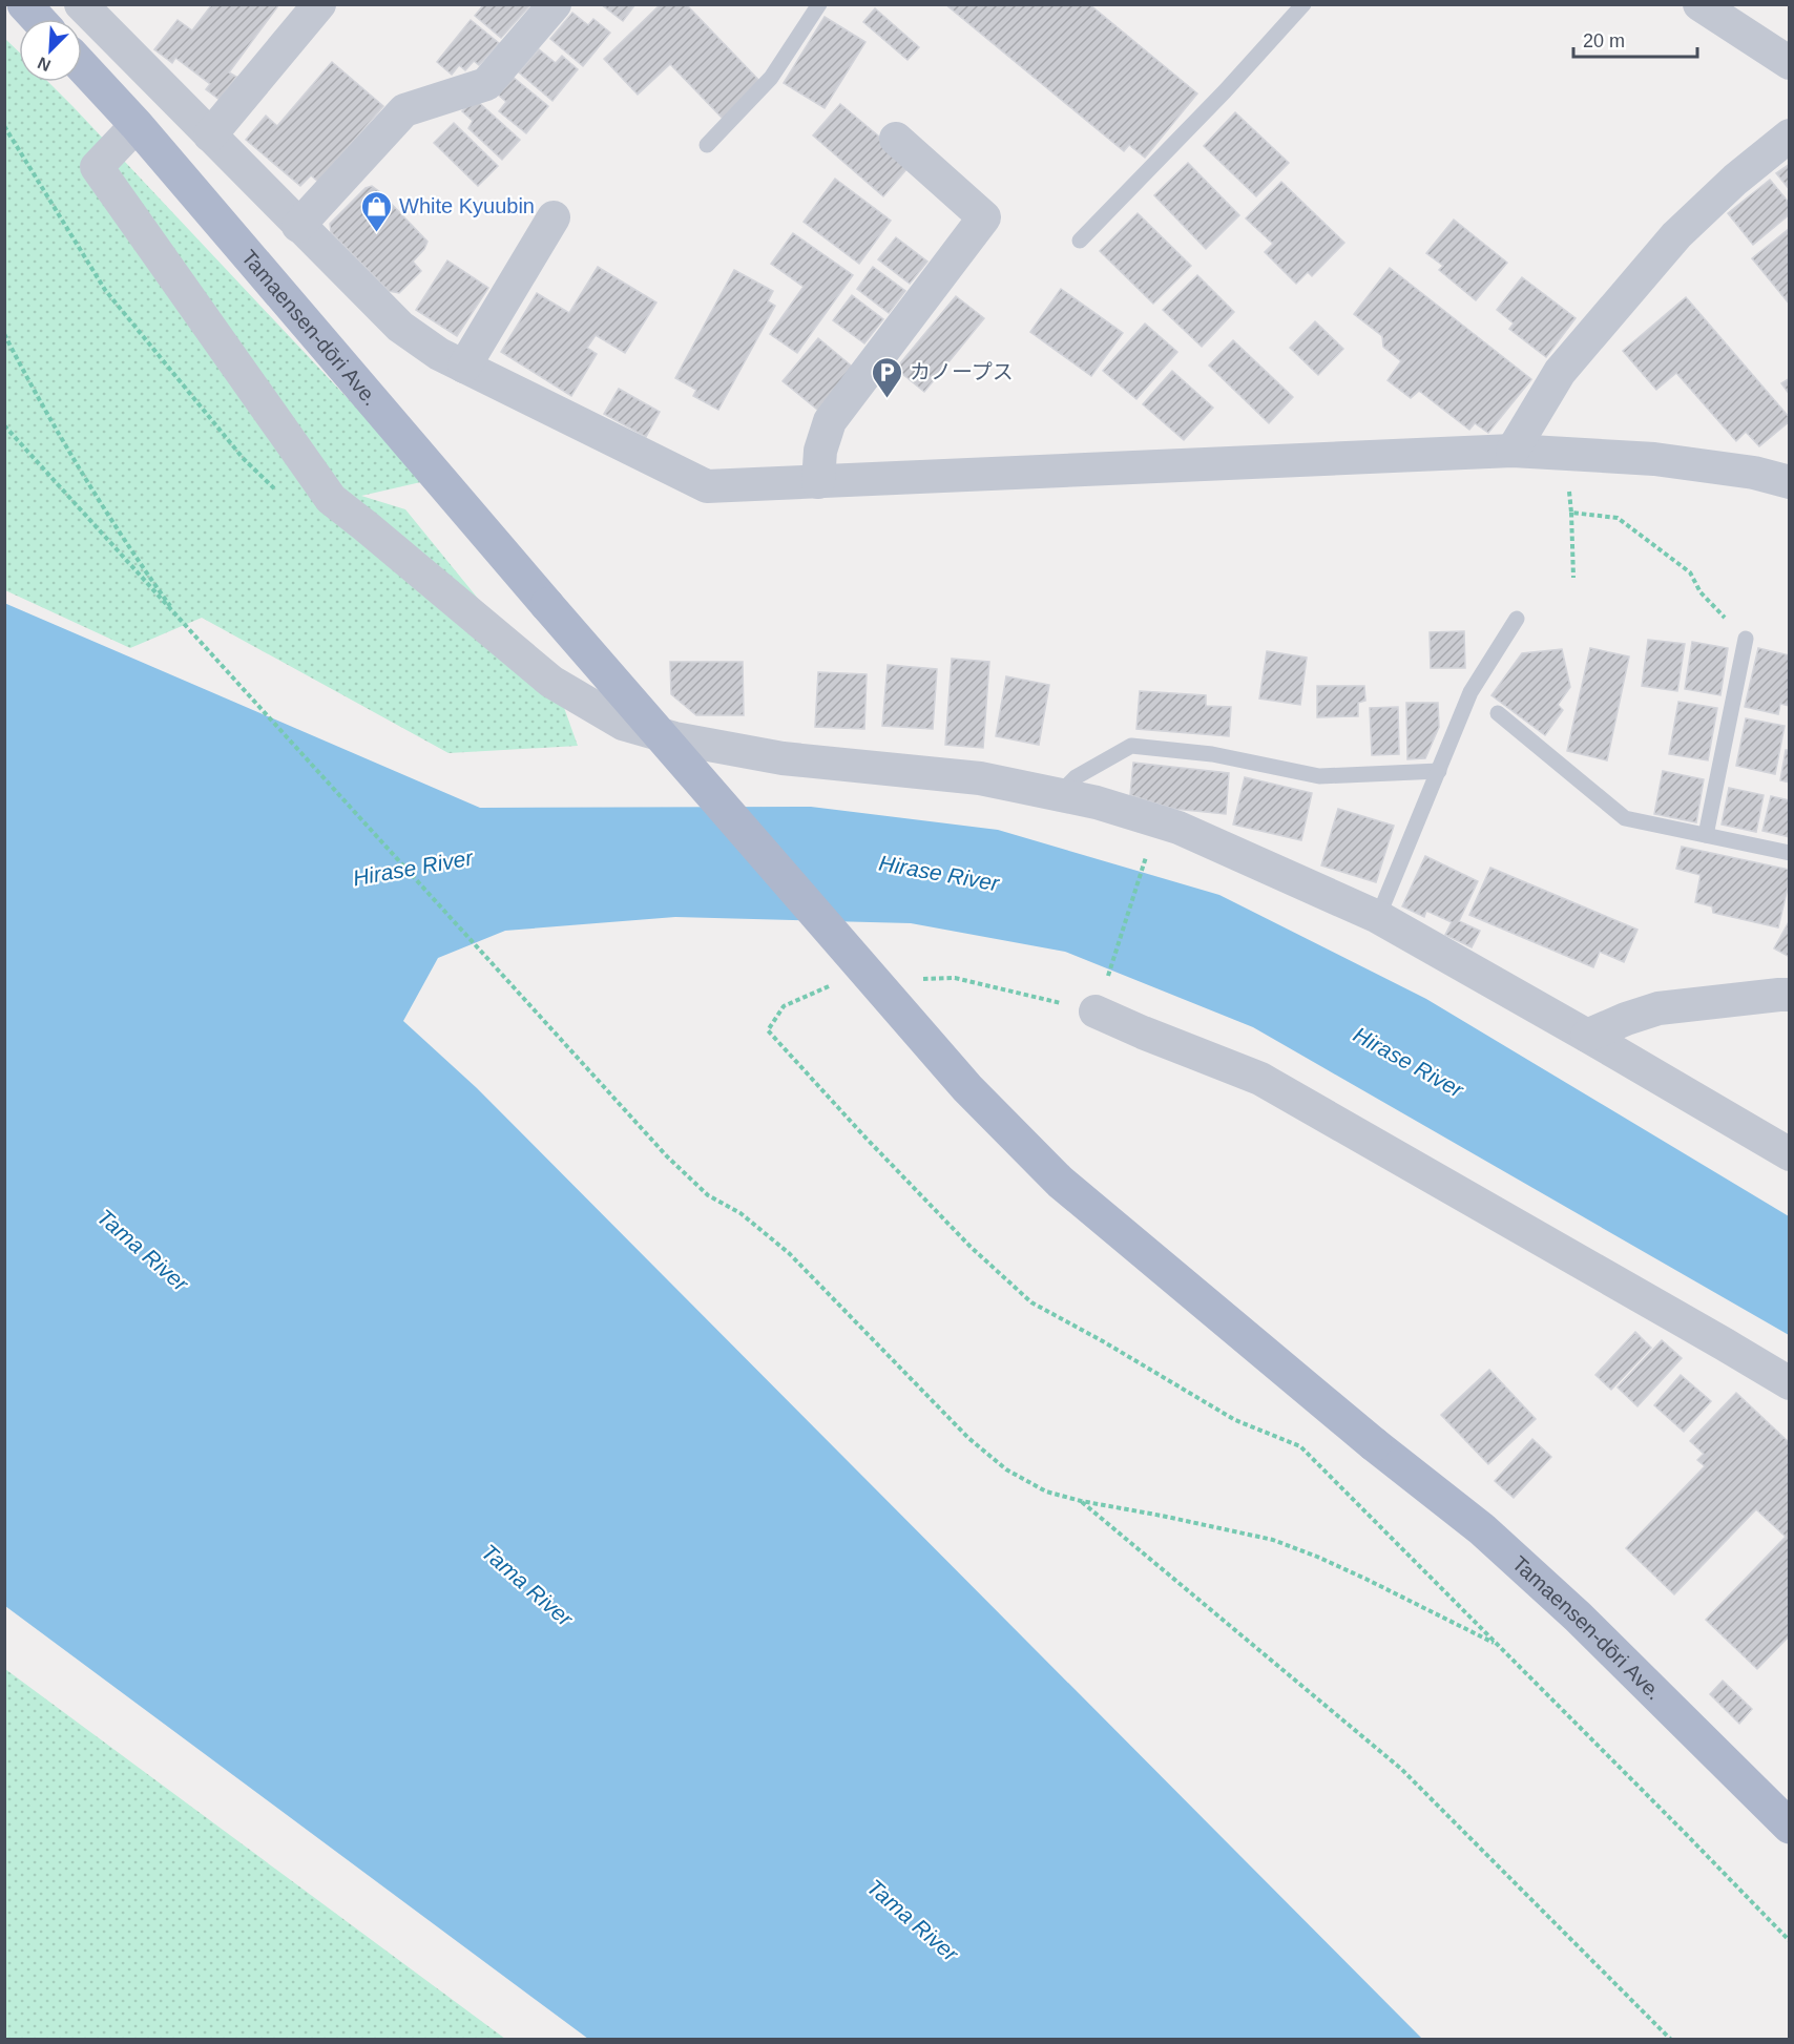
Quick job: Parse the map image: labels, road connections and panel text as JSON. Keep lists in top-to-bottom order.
{
  "streets": {
    "main road": ["Tamaensen-dōri Ave."]
  },
  "water": ["Hirase River", "Tama River"],
  "places": {
    "shop": ["White Kyuubin"],
    "parking": ["カノープス"]
  },
  "scale_bar": "20 m",
  "north": "bottom left"
}
